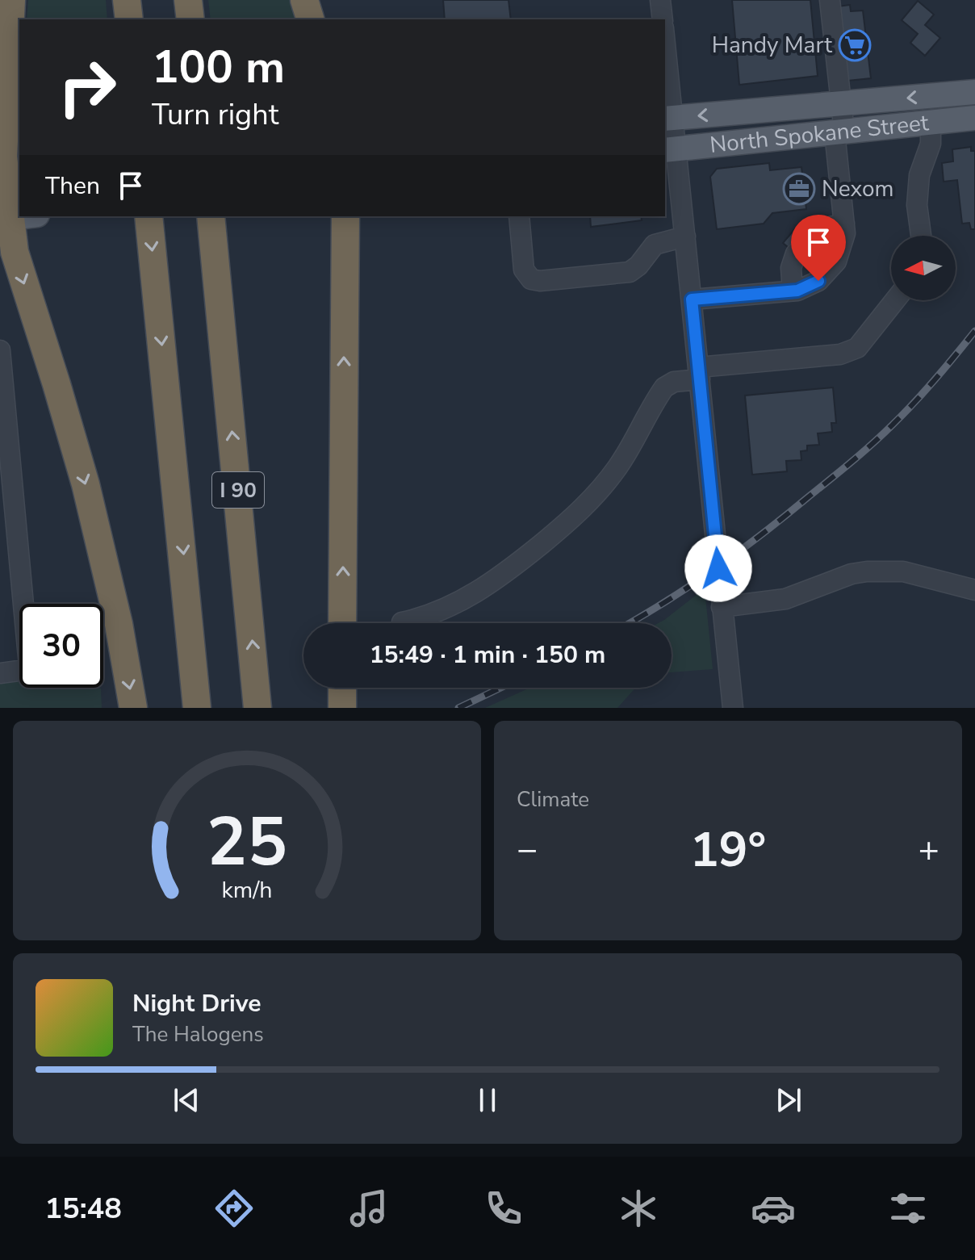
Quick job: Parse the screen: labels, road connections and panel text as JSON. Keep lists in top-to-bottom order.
{
  "streets": {
    "highway": ["I 90"],
    "main road": ["North Spokane Street"]
  },
  "places": {
    "supermarket": ["Handy Mart"],
    "office": ["Nexom"]
  },
  "north": "left",
  "page": {
    "turn": ["100 m", "Turn right"],
    "then": "Then",
    "limit": "30",
    "trip": "15:49 · 1 min · 150 m",
    "tile": "Climate",
    "heat": ["−", "19°", "+"],
    "song": ["Night Drive", "The Halogens"],
    "tabs": "15:48",
    "gauge": ["25", "km/h"]
  }
}
